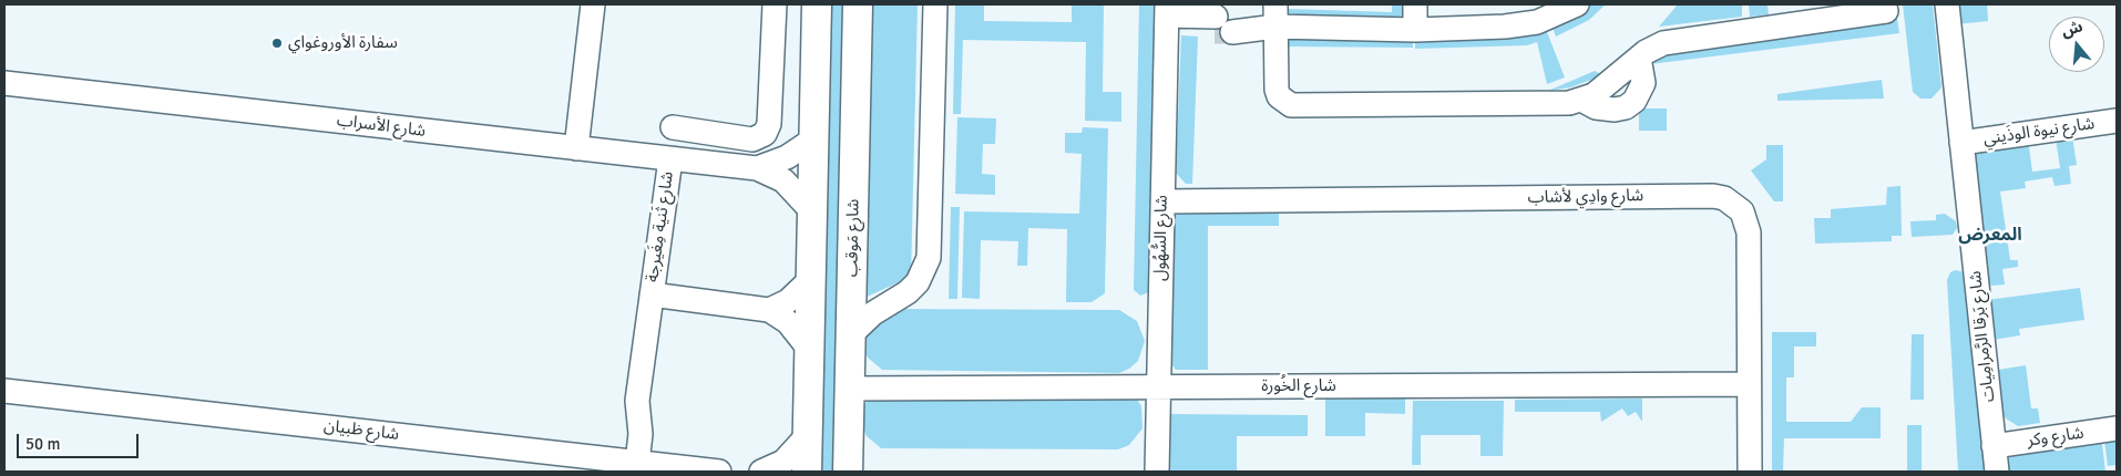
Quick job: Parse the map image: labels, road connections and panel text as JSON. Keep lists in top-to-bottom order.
{
  "streets": {
    "main road": ["شارع مَوقب"],
    "street": [
      "شارع الأسراب",
      "شارع نيوة الوذَيني",
      "شارع وادِي لأشاب",
      "شارع ثَنية مِغَيرجة",
      "شارع السُّهُول",
      "شارع بَرقا الرَّمرامِيات",
      "شارع الخُورة",
      "شارع ظبيان",
      "شارع وكر"
    ]
  },
  "crossings": [
    ["شارع الأسراب", "شارع ثَنية مِغَيرجة"],
    ["شارع نيوة الوذَيني", "شارع بَرقا الرَّمرامِيات"],
    ["شارع وادِي لأشاب", "شارع السُّهُول"],
    ["شارع وادِي لأشاب", "شارع الخُورة"],
    ["شارع ثَنية مِغَيرجة", "شارع ظبيان"],
    ["شارع مَوقب", "شارع الخُورة"],
    ["شارع السُّهُول", "شارع الخُورة"],
    ["شارع بَرقا الرَّمرامِيات", "شارع وكر"]
  ],
  "districts": ["المعرض"],
  "places": ["سفارة الأوروغواي"],
  "scale_bar": "50 m",
  "north": "top"
}
